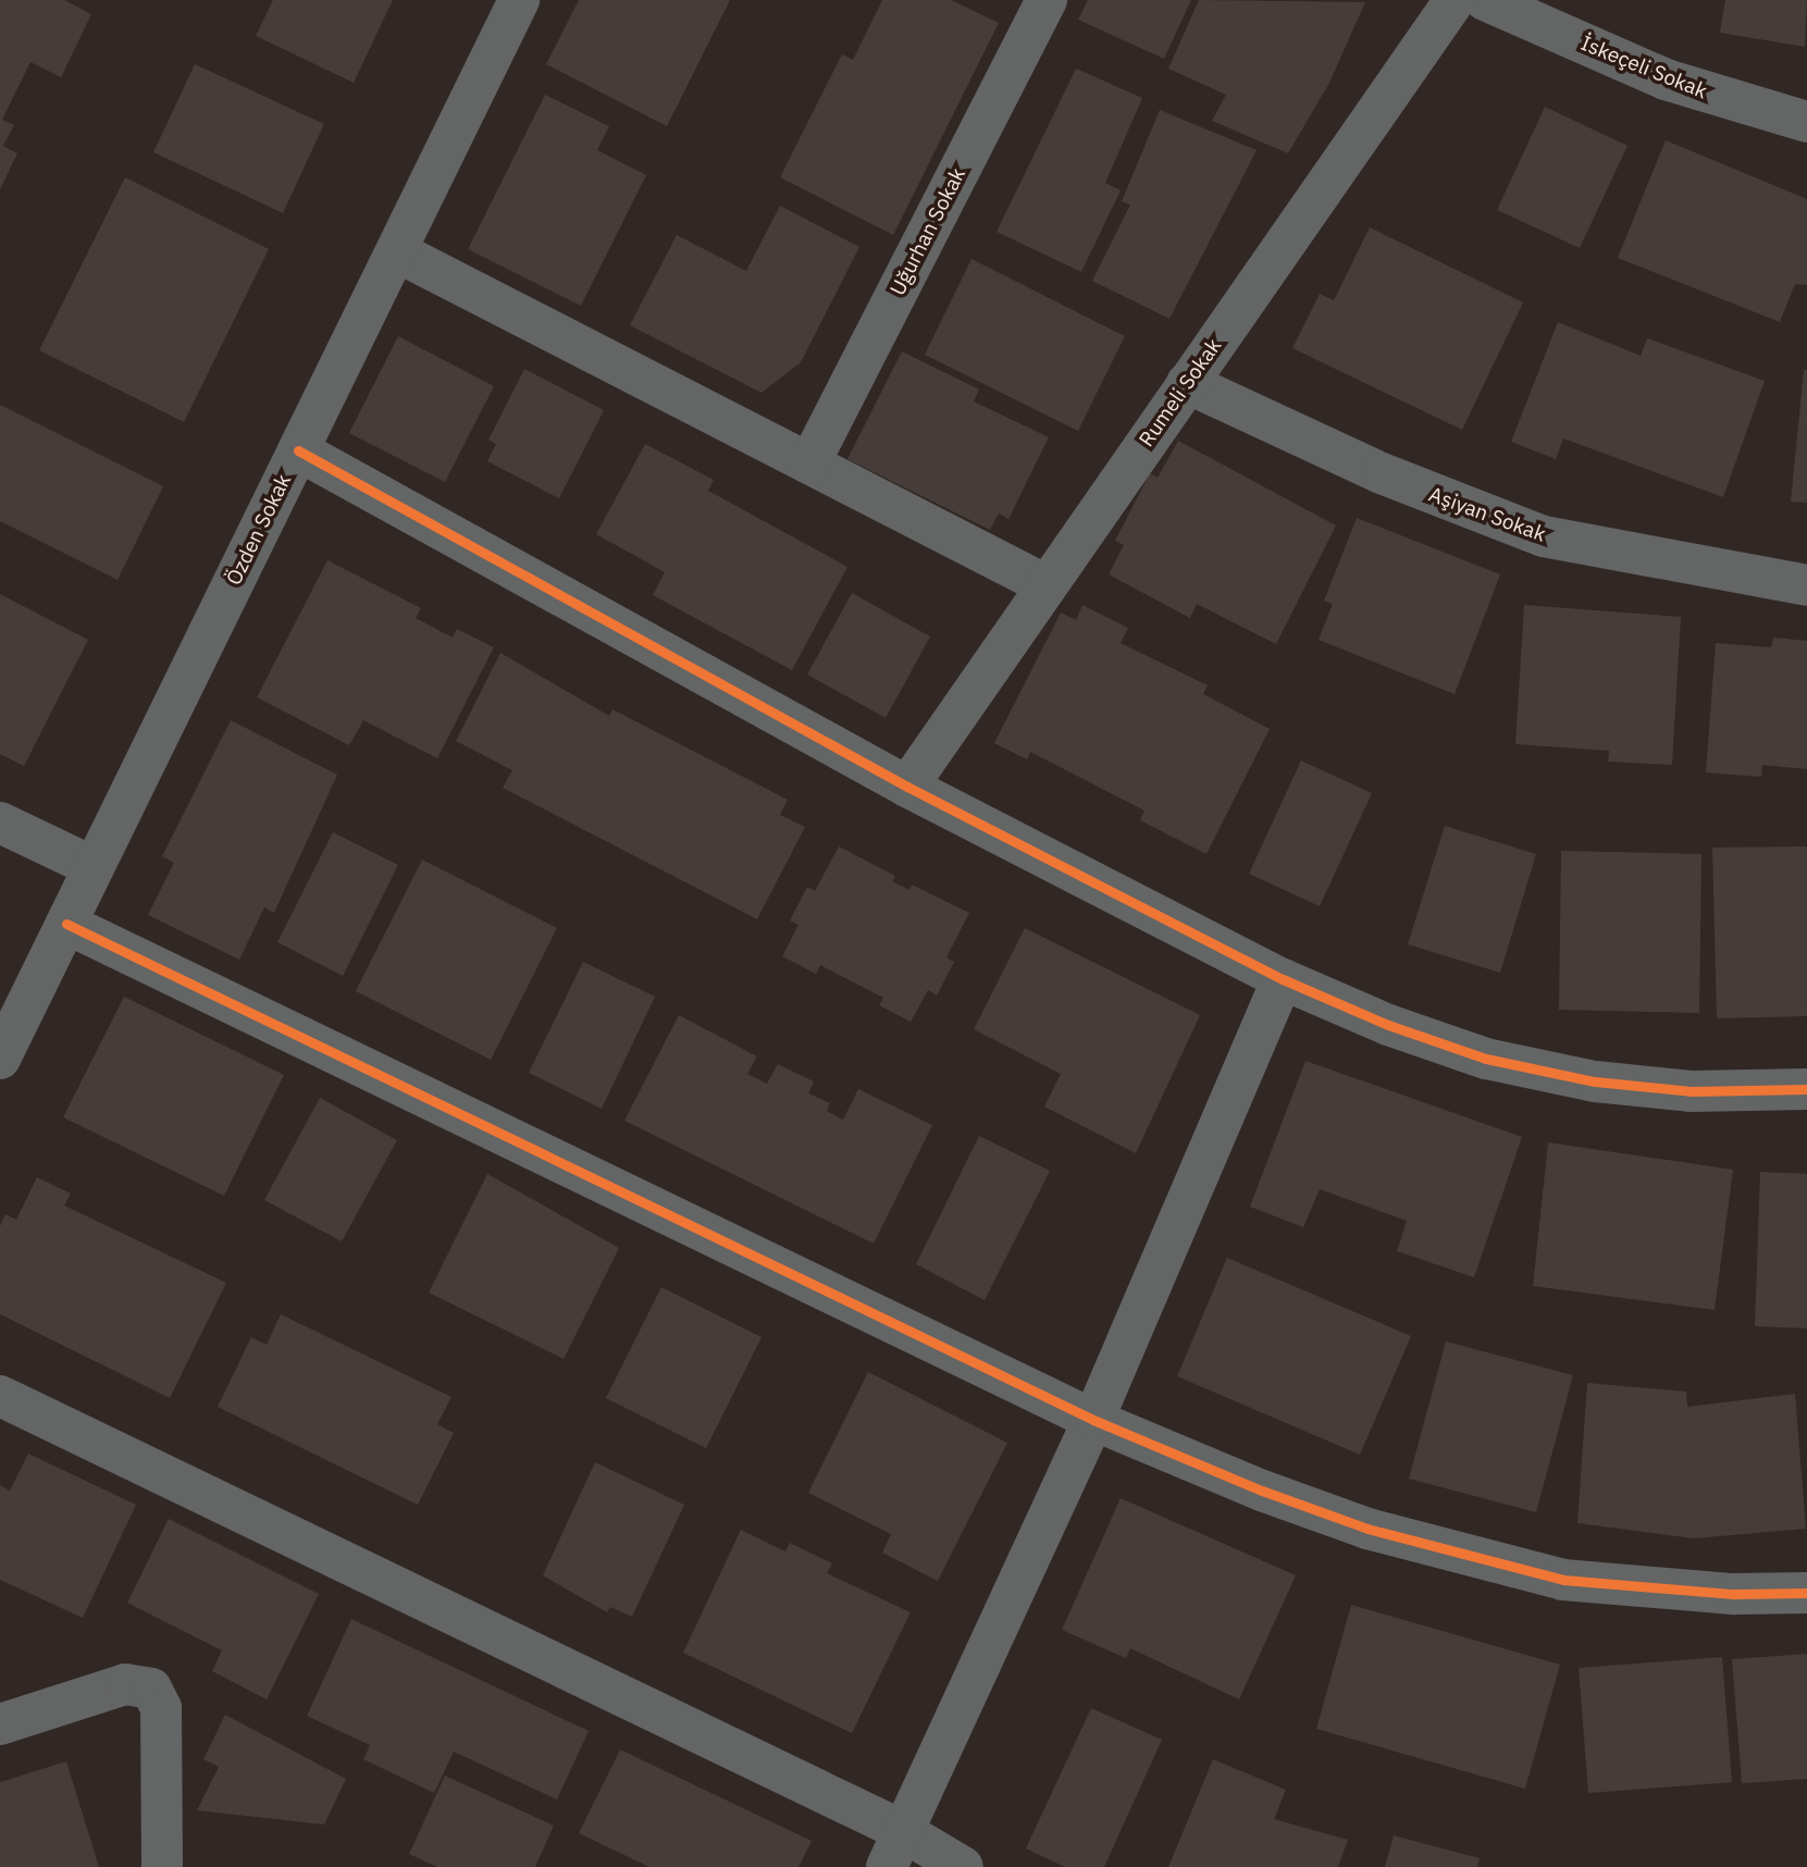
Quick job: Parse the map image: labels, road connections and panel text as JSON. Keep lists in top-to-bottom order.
{
  "streets": {
    "street": [
      "İskeçeli Sokak",
      "Uğurhan Sokak",
      "Rumeli Sokak",
      "Aşiyan Sokak",
      "Özden Sokak"
    ]
  },
  "crossings": [
    ["Rumeli Sokak", "Aşiyan Sokak"]
  ]
}
